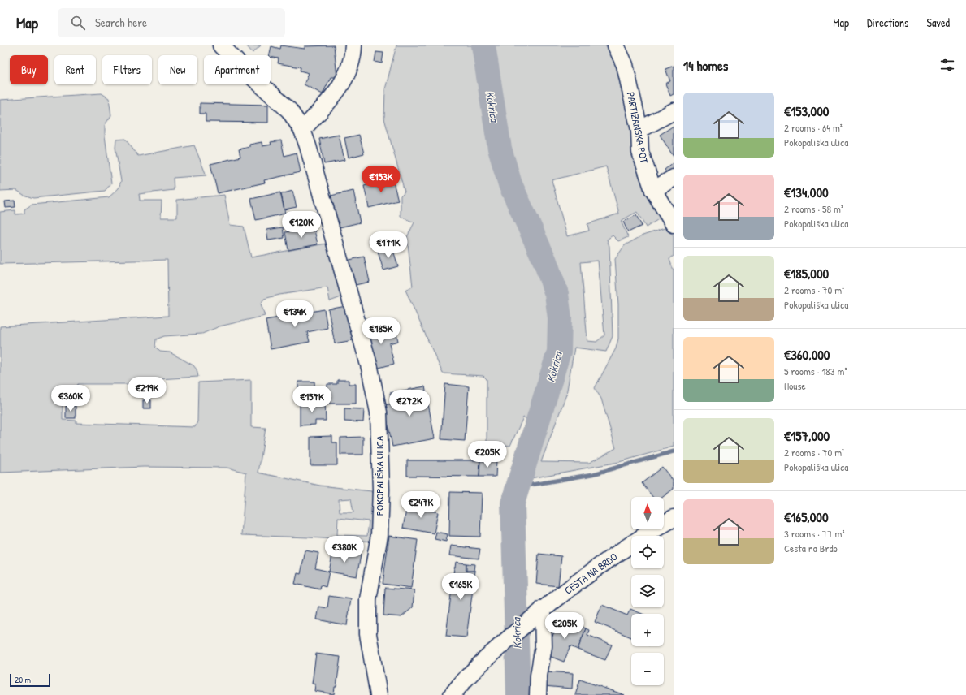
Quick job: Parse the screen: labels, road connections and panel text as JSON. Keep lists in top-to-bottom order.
{
  "streets": {
    "street": ["PARTIZANSKA POT", "POKOPALIŠKA ULICA", "CESTA NA BRDO"]
  },
  "water": ["Kokrica"],
  "scale_bar": "20 m",
  "north": "top",
  "page": {
    "header": "Map",
    "search": "Search here",
    "nav": ["Map", "Directions", "Saved"],
    "heading": "14 homes",
    "chip": [
      "Buy",
      "Rent",
      "Filters",
      "New",
      "Apartment"
    ],
    "list": [
      {
        "name": "€153,000",
        "note": "2 rooms · 64 m² · Pokopališka ulica"
      },
      {
        "name": "€134,000",
        "note": "2 rooms · 58 m² · Pokopališka ulica"
      },
      {
        "name": "€185,000",
        "note": "2 rooms · 70 m² · Pokopališka ulica"
      },
      {
        "name": "€360,000",
        "note": "5 rooms · 183 m² · House"
      },
      {
        "name": "€157,000",
        "note": "2 rooms · 70 m² · Pokopališka ulica"
      },
      {
        "name": "€165,000",
        "note": "3 rooms · 77 m² · Cesta na Brdo"
      }
    ],
    "price": [
      "€153K",
      "€120K",
      "€171K",
      "€134K",
      "€185K",
      "€219K",
      "€360K",
      "€157K",
      "€272K",
      "€205K",
      "€247K",
      "€380K",
      "€165K",
      "€205K"
    ],
    "map_buttons": ["+", "−"],
    "scale": "20 m"
  }
}
